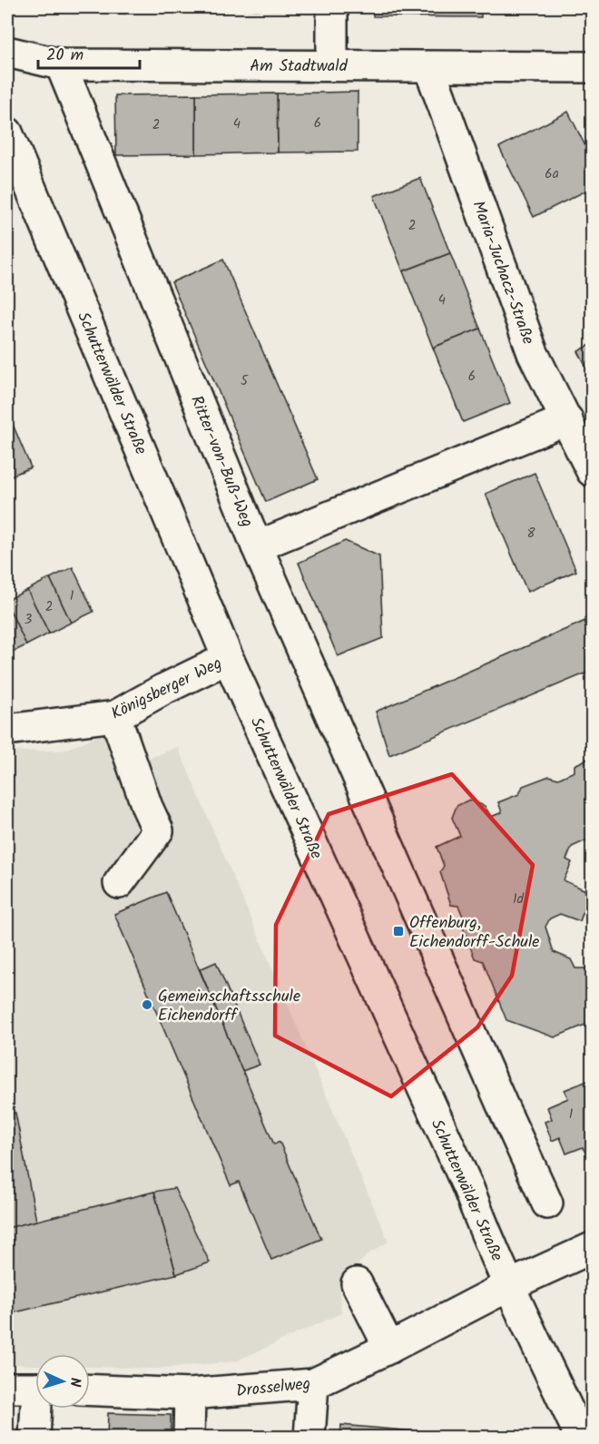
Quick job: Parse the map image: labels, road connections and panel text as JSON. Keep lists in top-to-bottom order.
{
  "streets": {
    "street": [
      "Am Stadtwald",
      "Maria-Juchacz-Straße",
      "Schutterwälder Straße",
      "Ritter-von-Buß-Weg",
      "Königsberger Weg",
      "Drosselweg"
    ]
  },
  "crossings": [
    ["Am Stadtwald", "Maria-Juchacz-Straße"],
    ["Am Stadtwald", "Ritter-von-Buß-Weg"],
    ["Maria-Juchacz-Straße", "Ritter-von-Buß-Weg"],
    ["Schutterwälder Straße", "Königsberger Weg"],
    ["Schutterwälder Straße", "Drosselweg"]
  ],
  "places": {
    "transit": ["Offenburg, Eichendorff-Schule"],
    "other": ["Gemeinschaftsschule Eichendorff"]
  },
  "house_numbers": [
    "6",
    "4",
    "2",
    "6a",
    "2",
    "4",
    "6",
    "5",
    "8",
    "1",
    "2",
    "3",
    "1d",
    "1"
  ],
  "scale_bar": "20 m",
  "north": "right"
}
